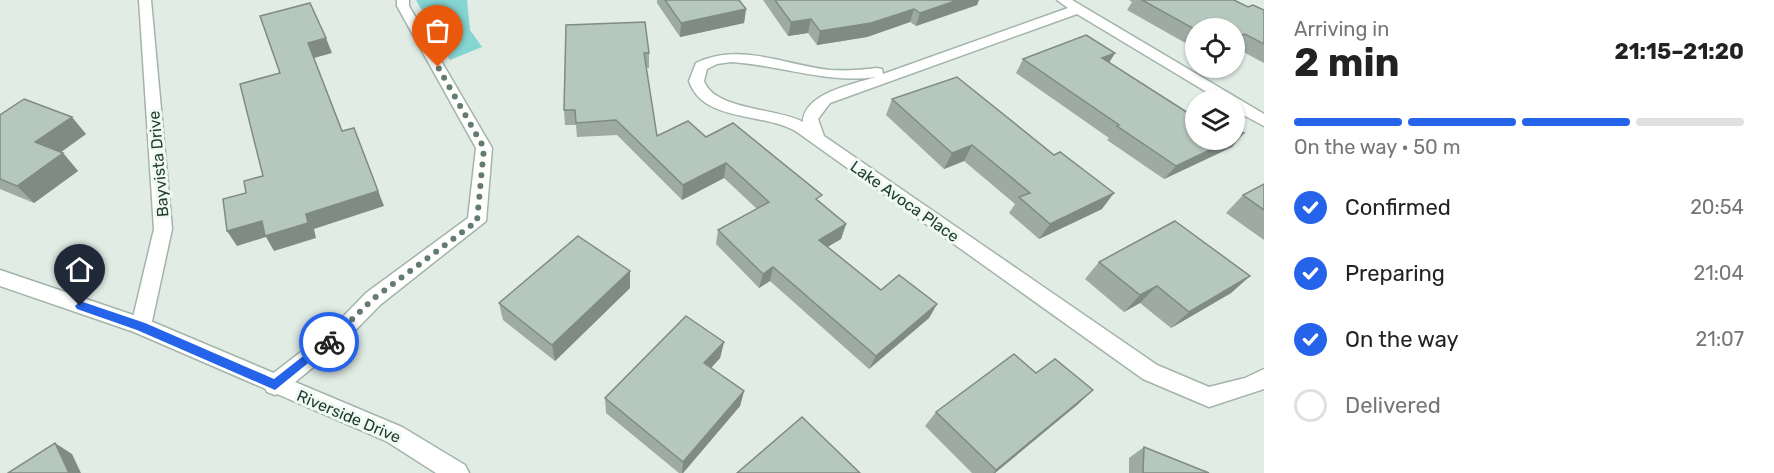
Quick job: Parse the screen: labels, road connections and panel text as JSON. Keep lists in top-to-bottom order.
{
  "streets": {
    "street": ["Bayvista Drive", "Lake Avoca Place", "Riverside Drive"]
  },
  "crossings": [
    ["Bayvista Drive", "Riverside Drive"]
  ],
  "page": {
    "heading": ["2 min", "Arriving in", "21:15–21:20"],
    "bar": "On the way · 50 m",
    "list": [
      ["Confirmed", "20:54"],
      ["Preparing", "21:04"],
      ["On the way", "21:07"],
      "Delivered"
    ]
  }
}
